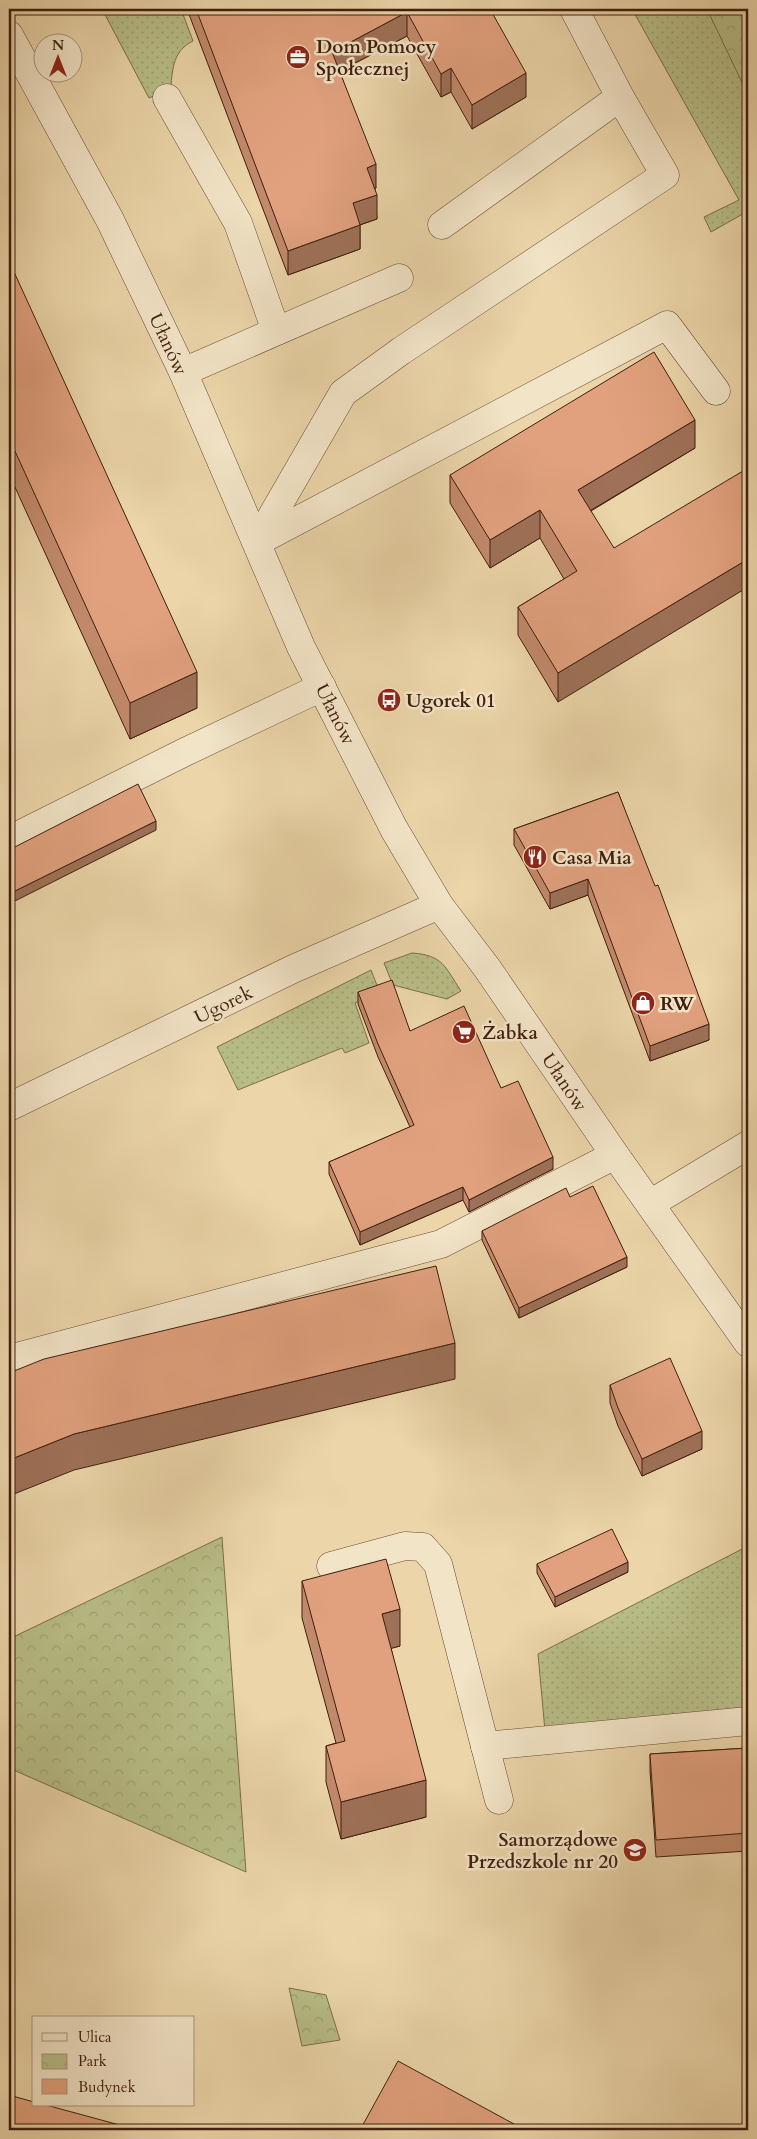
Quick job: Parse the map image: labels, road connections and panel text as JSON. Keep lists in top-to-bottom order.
{
  "streets": {
    "street": ["Ułanów", "Ugorek"]
  },
  "crossings": [
    ["Ułanów", "Ugorek"]
  ],
  "places": {
    "office": ["Dom Pomocy Społecznej"],
    "bus stop": ["Ugorek 01"],
    "restaurant": ["Casa Mia"],
    "shop": ["RW"],
    "supermarket": ["Żabka"],
    "school or university": ["Samorządowe Przedszkole nr 20"]
  },
  "legend": ["Ulica", "Park", "Budynek"],
  "north": "top"
}
